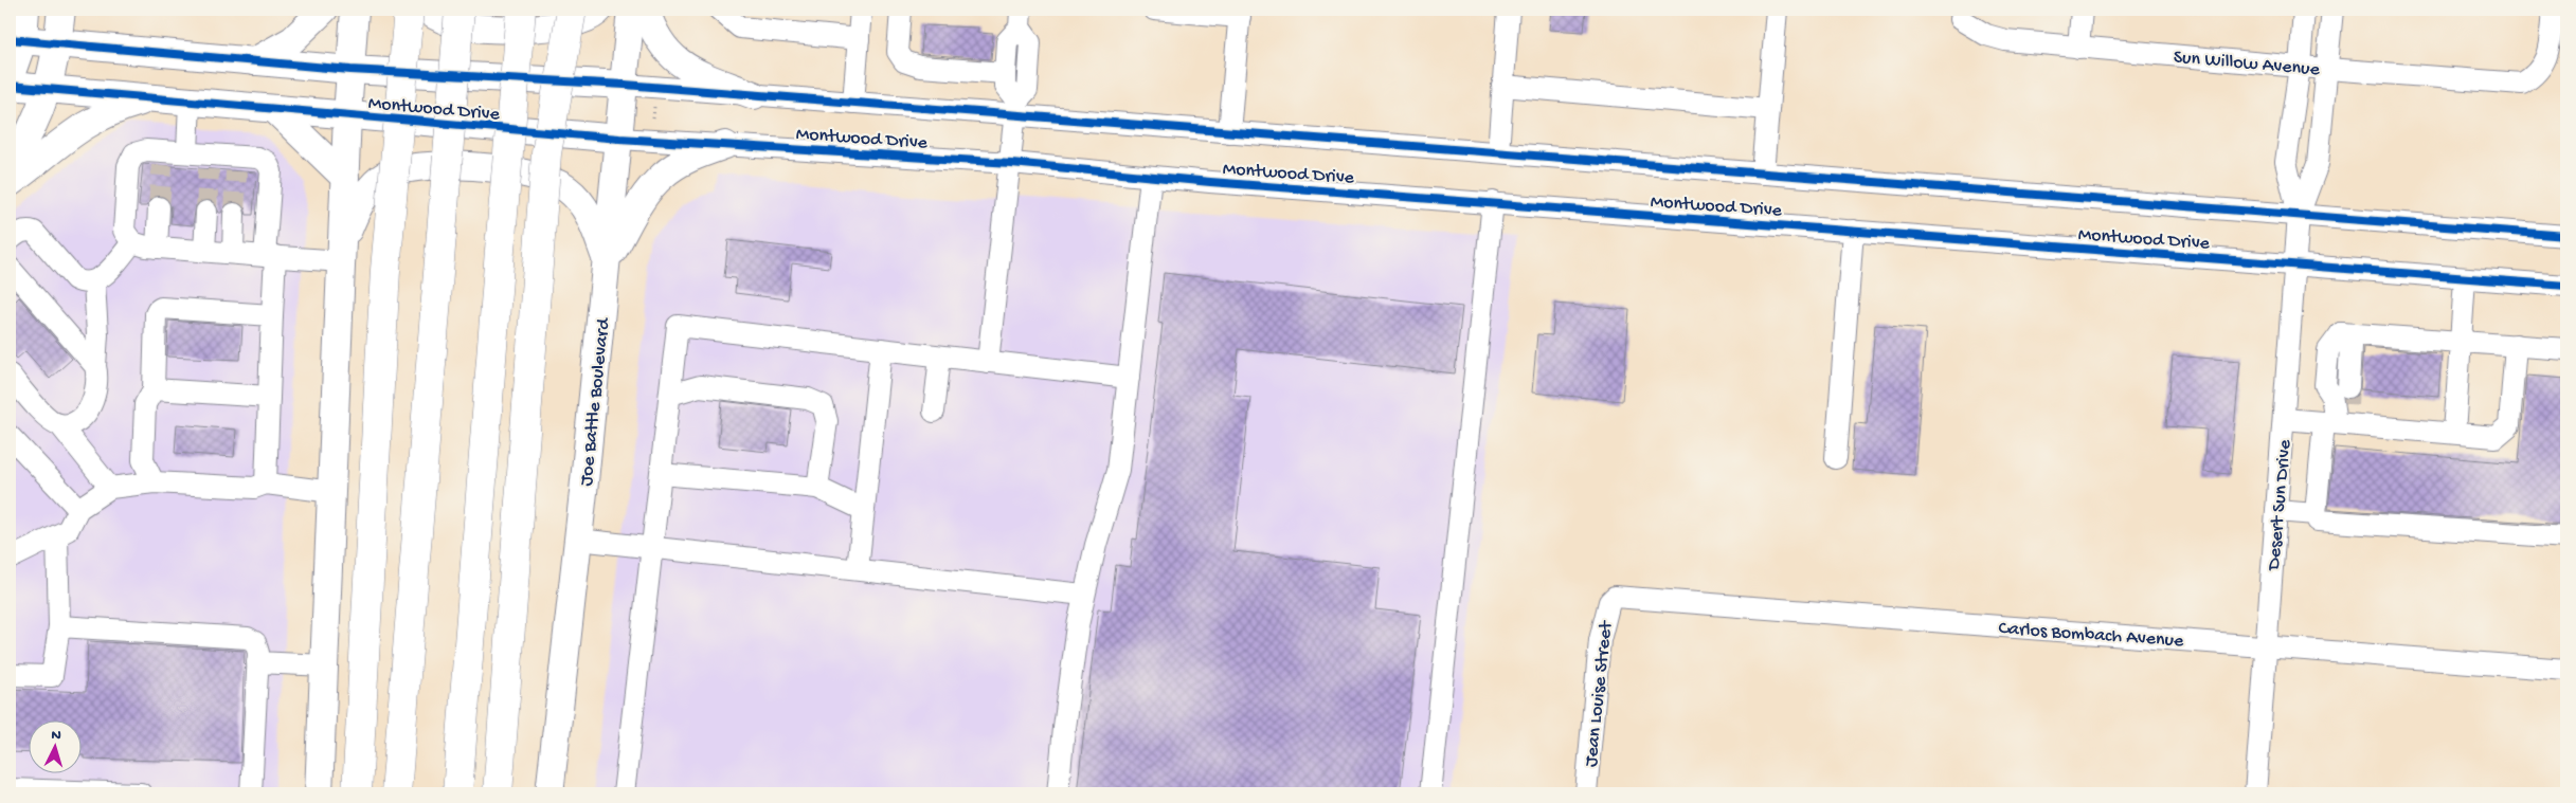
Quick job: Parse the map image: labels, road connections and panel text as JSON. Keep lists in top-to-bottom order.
{
  "streets": {
    "main road": ["Montwood Drive", "Joe Battle Boulevard"],
    "street": [
      "Sun Willow Avenue",
      "Desert Sun Drive",
      "Carlos Bombach Avenue",
      "Jean Louise Street"
    ]
  },
  "crossings": [
    ["Sun Willow Avenue", "Desert Sun Drive"],
    ["Montwood Drive", "Joe Battle Boulevard"],
    ["Montwood Drive", "Desert Sun Drive"],
    ["Desert Sun Drive", "Carlos Bombach Avenue"],
    ["Carlos Bombach Avenue", "Jean Louise Street"]
  ],
  "north": "top"
}
